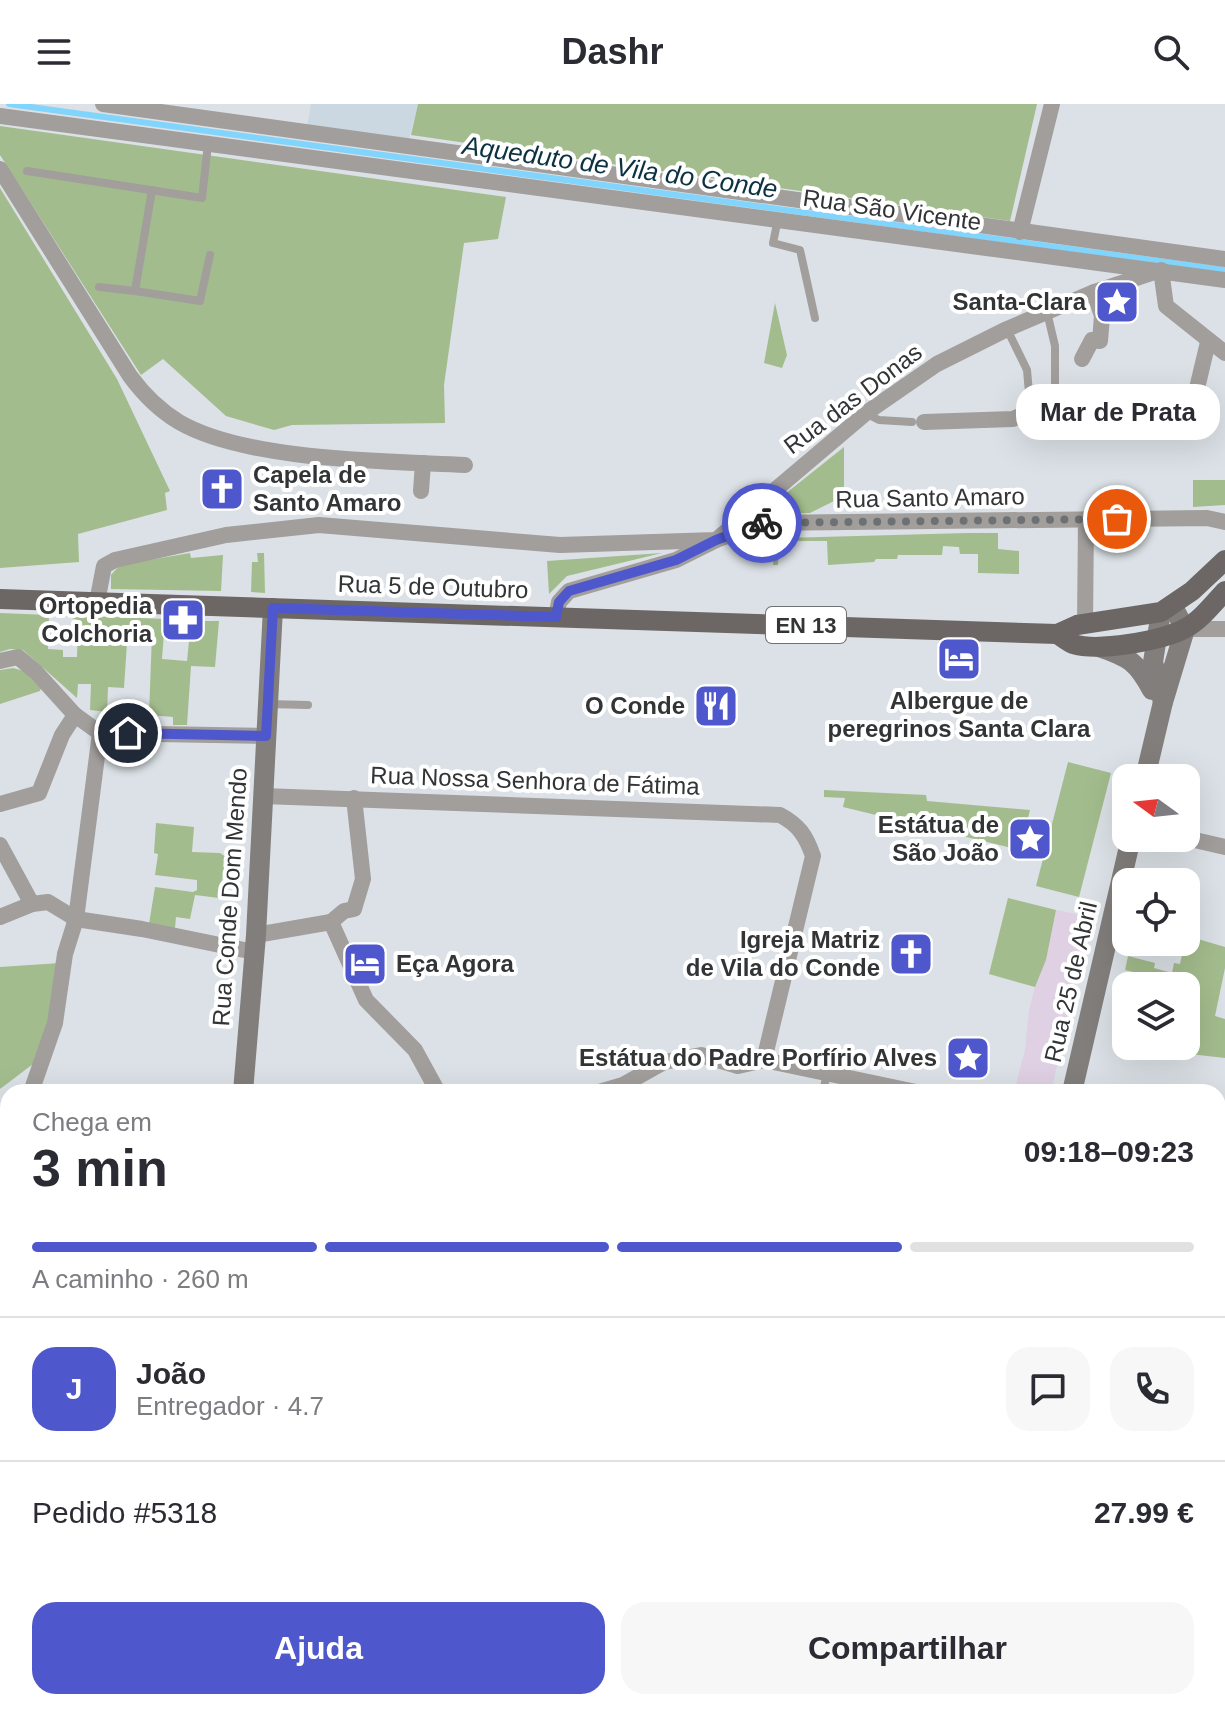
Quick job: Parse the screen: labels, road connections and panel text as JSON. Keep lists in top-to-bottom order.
{
  "streets": {
    "main road": ["Rua 5 de Outubro", "EN 13"],
    "street": [
      "Rua São Vicente",
      "Rua das Donas",
      "Rua Santo Amaro",
      "Rua Nossa Senhora de Fátima",
      "Rua Conde Dom Mendo",
      "Rua 25 de Abril"
    ]
  },
  "crossings": [
    ["Rua São Vicente", "Rua das Donas"],
    ["Rua das Donas", "Rua Santo Amaro"],
    ["Rua das Donas", "Rua 5 de Outubro"],
    ["Rua Santo Amaro", "Rua 5 de Outubro"],
    ["Rua 5 de Outubro", "Rua Conde Dom Mendo"],
    ["Rua Nossa Senhora de Fátima", "Rua Conde Dom Mendo"]
  ],
  "water": ["Aqueduto de Vila do Conde"],
  "places": {
    "place": ["Santa-Clara", "Estátua de São João", "Estátua do Padre Porfírio Alves"],
    "church": ["Capela de Santo Amaro", "Igreja Matriz de Vila do Conde"],
    "other": ["Mar de Prata"],
    "pharmacy": ["Ortopedia Colchoria"],
    "hotel": ["Albergue de peregrinos Santa Clara", "Eça Agora"],
    "restaurant": ["O Conde"]
  },
  "north": "left",
  "page": {
    "header": "Dashr",
    "bubble": "Mar de Prata",
    "heading": ["3 min", "Chega em", "09:18–09:23"],
    "panel": [
      "João",
      "Entregador · 4.7",
      "Pedido #5318",
      "27.99 €"
    ],
    "bar": "A caminho · 260 m",
    "round": "J",
    "buttons": ["Ajuda", "Compartilhar"]
  }
}
